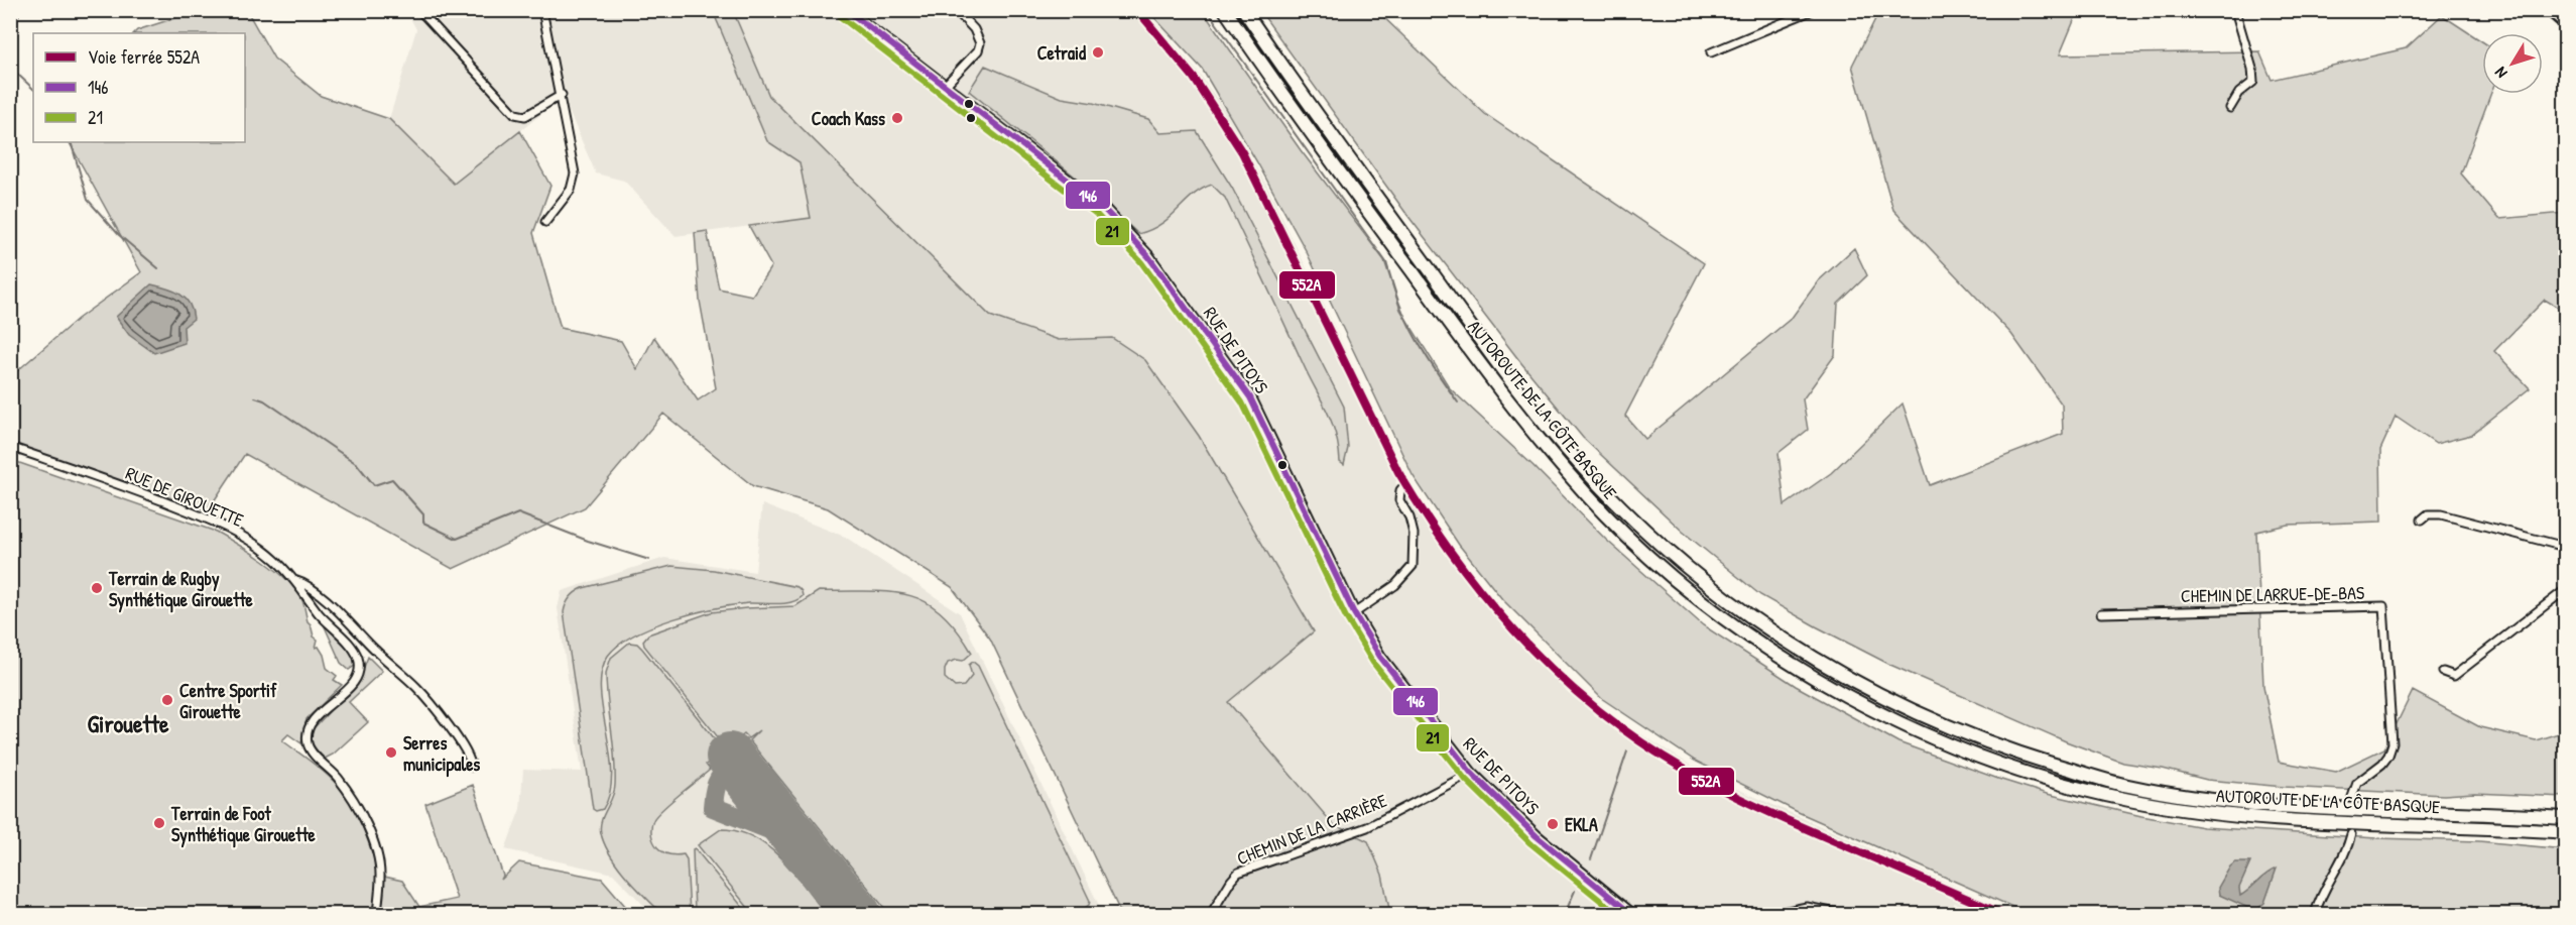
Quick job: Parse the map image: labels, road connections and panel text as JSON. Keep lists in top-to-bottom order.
{
  "streets": {
    "highway": ["AUTOROUTE DE LA CÔTE BASQUE"],
    "street": [
      "RUE DE PITOYS",
      "RUE DE GIROUETTE",
      "CHEMIN DE LARRUE-DE-BAS",
      "CHEMIN DE LA CARRIÈRE"
    ]
  },
  "crossings": [
    ["RUE DE PITOYS", "CHEMIN DE LA CARRIÈRE"]
  ],
  "districts": ["Girouette"],
  "places": [
    "Cetraid",
    "Coach Kass",
    "Terrain de Rugby Synthétique Girouette",
    "Centre Sportif Girouette",
    "Serres municipales",
    "Terrain de Foot Synthétique Girouette",
    "EKLA"
  ],
  "lines": ["rail line 552A", "transit line 146", "transit line 21"],
  "legend": ["Voie ferrée 552A", "146", "21"],
  "north": "bottom left"
}
